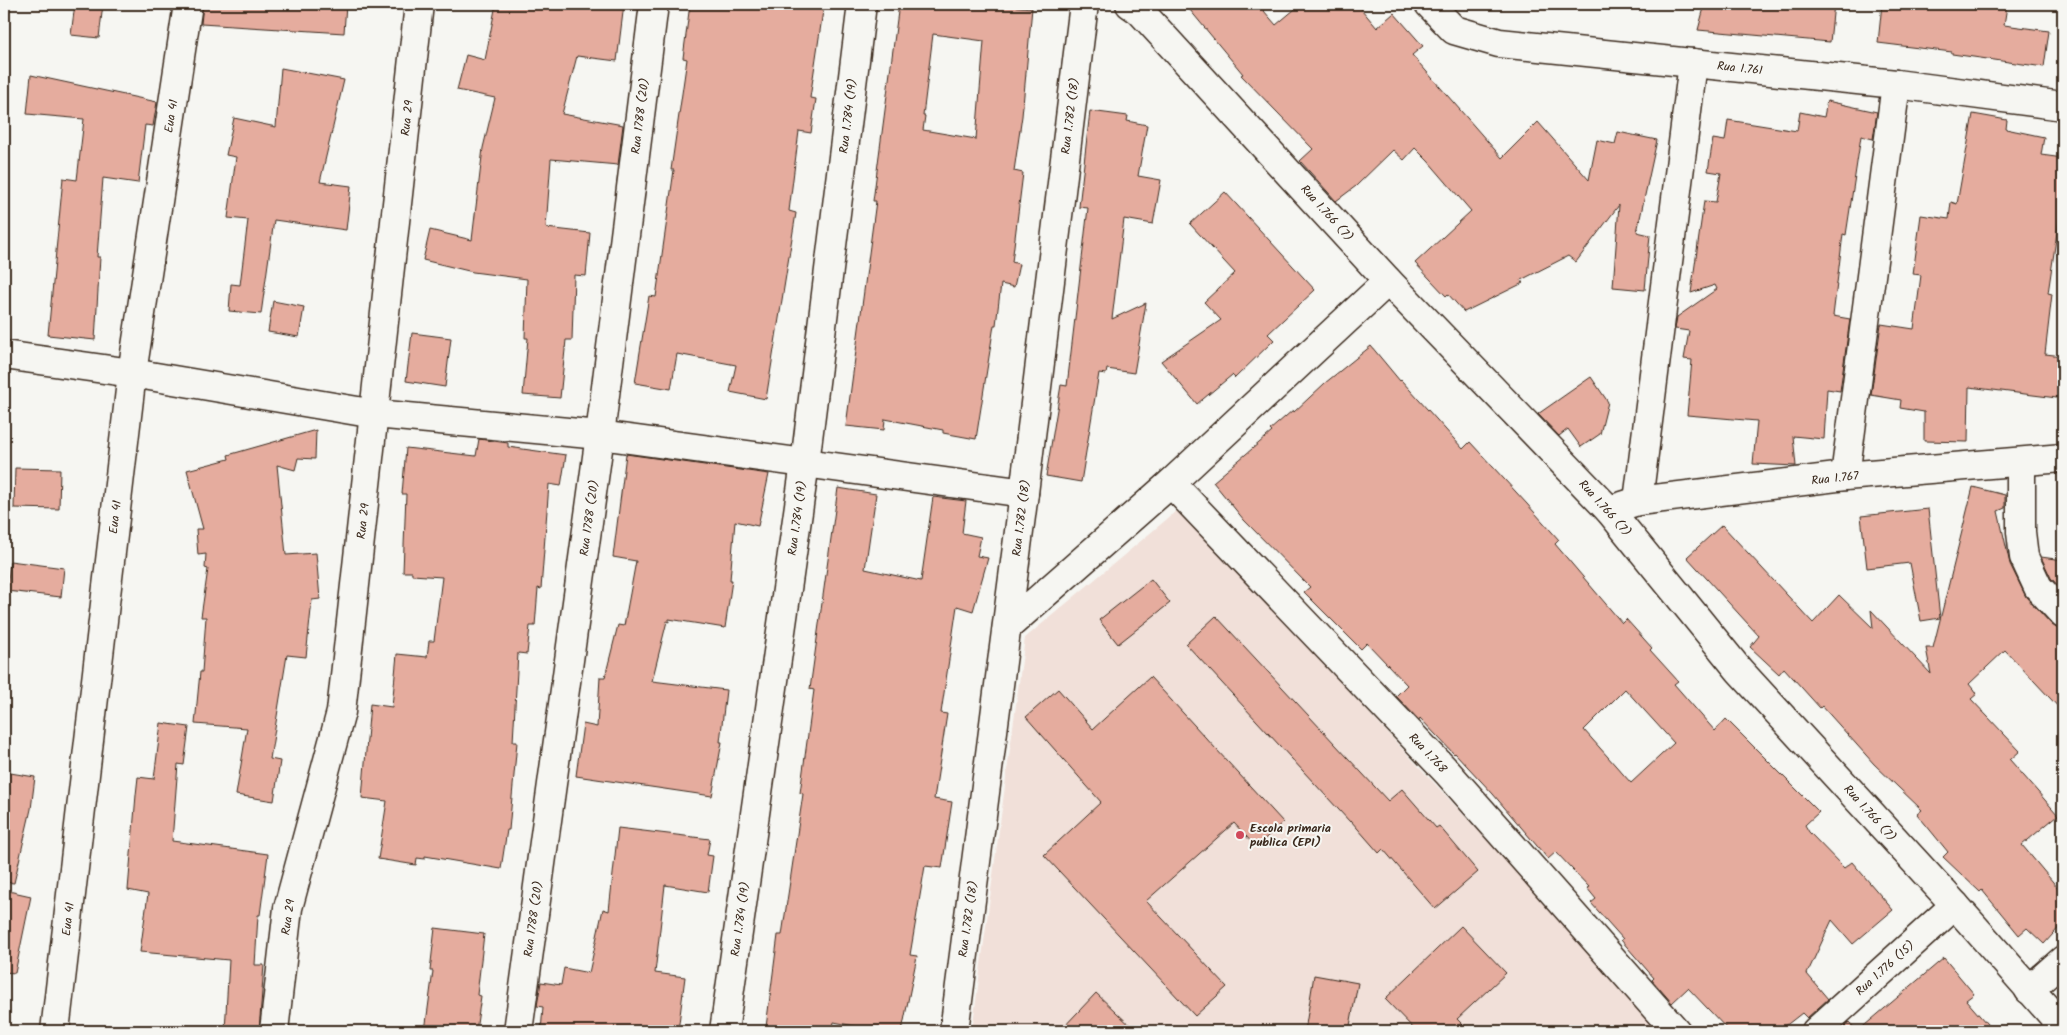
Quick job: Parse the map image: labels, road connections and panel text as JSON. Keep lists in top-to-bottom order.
{
  "streets": {
    "street": [
      "Rua 1.761",
      "Eua 41",
      "Rua 1788 (20)",
      "Rua 1.784 (19)",
      "Rua 1.782 (18)",
      "Rua 29",
      "Rua 1.766 (7)",
      "Rua 1.767",
      "Rua 1.768",
      "Rua 1.776 (15)"
    ]
  },
  "crossings": [
    ["Rua 1.766 (7)", "Rua 1.767"],
    ["Rua 1.766 (7)", "Rua 1.776 (15)"]
  ],
  "places": ["Escola primaria publica (EPI)"]
}
